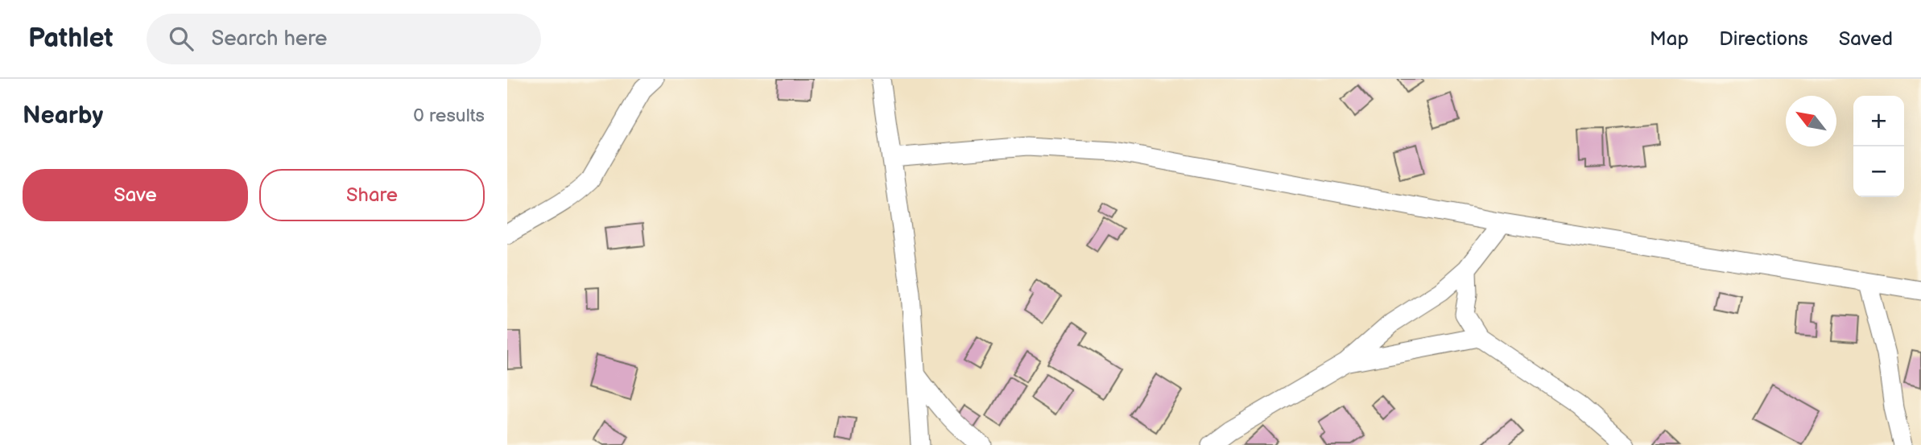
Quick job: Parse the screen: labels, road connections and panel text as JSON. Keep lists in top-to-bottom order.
{
  "north": "top left",
  "page": {
    "header": "Pathlet",
    "search": "Search here",
    "nav": ["Map", "Directions", "Saved"],
    "heading": ["Nearby", "0 results"],
    "map_buttons": ["+", "−"],
    "buttons": ["Save", "Share"]
  }
}
